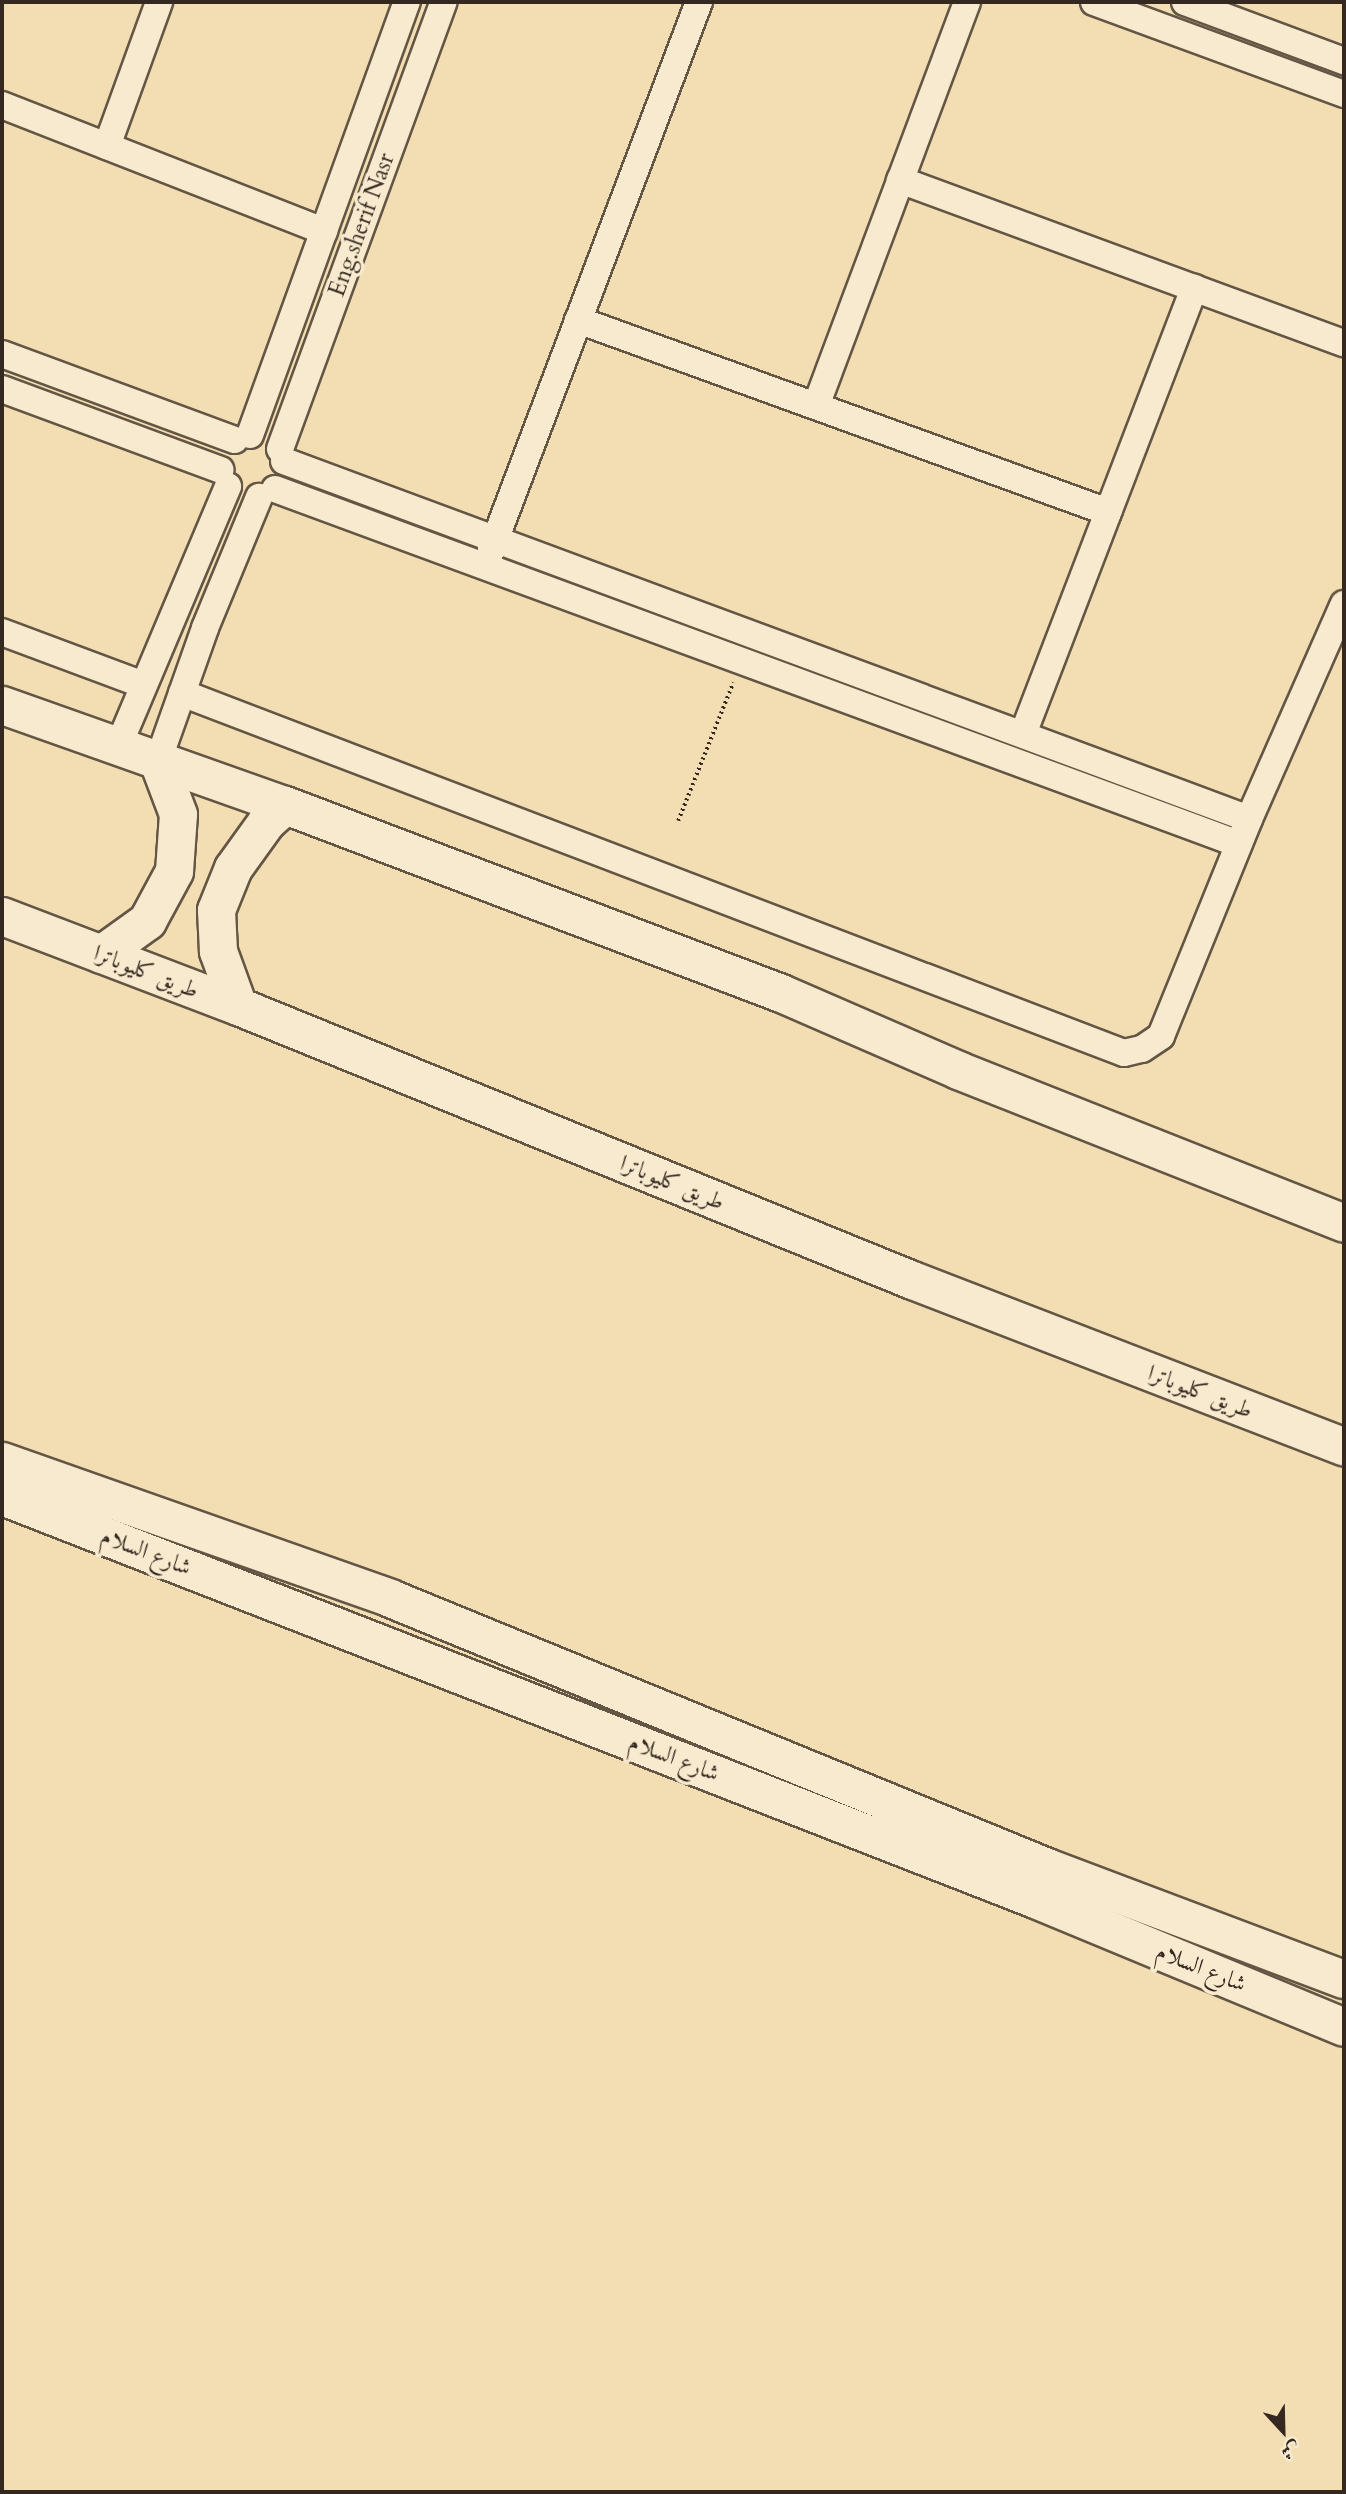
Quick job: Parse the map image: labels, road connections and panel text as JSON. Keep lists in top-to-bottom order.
{
  "streets": {
    "main road": ["طريق كليوباترا", "شارع السلام"],
    "street": ["Eng.sherif Nasr"]
  },
  "north": "bottom"
}
